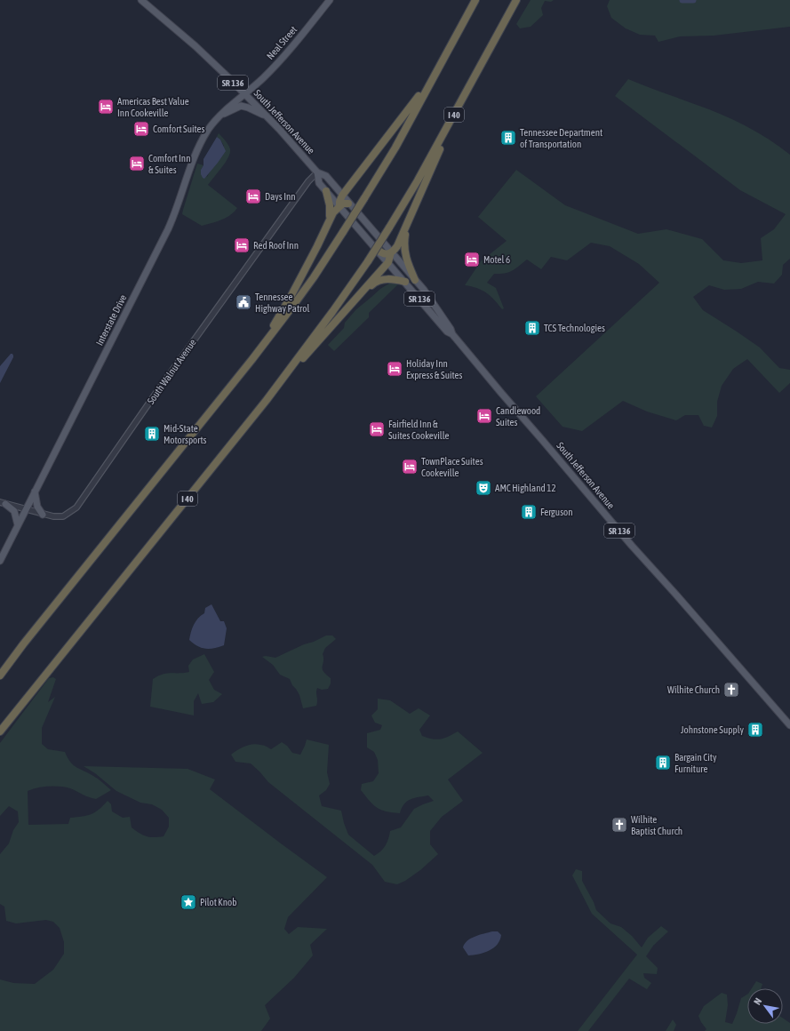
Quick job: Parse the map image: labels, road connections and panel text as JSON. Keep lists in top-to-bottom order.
{
  "streets": {
    "highway": ["I 40"],
    "main road": [
      "Neal Street",
      "SR 136",
      "South Jefferson Avenue",
      "Interstate Drive"
    ],
    "street": ["South Walnut Avenue"]
  },
  "crossings": [
    ["Neal Street", "South Jefferson Avenue"],
    ["Neal Street", "Interstate Drive"],
    ["South Jefferson Avenue", "Interstate Drive"],
    ["South Jefferson Avenue", "South Walnut Avenue"],
    ["Interstate Drive", "South Walnut Avenue"]
  ],
  "places": {
    "hotel": [
      "Americas Best Value Inn Cookeville",
      "Comfort Suites",
      "Comfort Inn & Suites",
      "Days Inn",
      "Red Roof Inn",
      "Motel 6",
      "Holiday Inn Express & Suites",
      "Candlewood Suites",
      "Fairfield Inn & Suites Cookeville",
      "TownPlace Suites Cookeville"
    ],
    "building": [
      "Tennessee Department of Transportation",
      "TCS Technologies",
      "Mid-State Motorsports",
      "Ferguson",
      "Johnstone Supply",
      "Bargain City Furniture"
    ],
    "public building": ["Tennessee Highway Patrol"],
    "theatre": ["AMC Highland 12"],
    "church": ["Wilhite Church", "Wilhite Baptist Church"],
    "place": ["Pilot Knob"]
  },
  "north": "top left"
}
